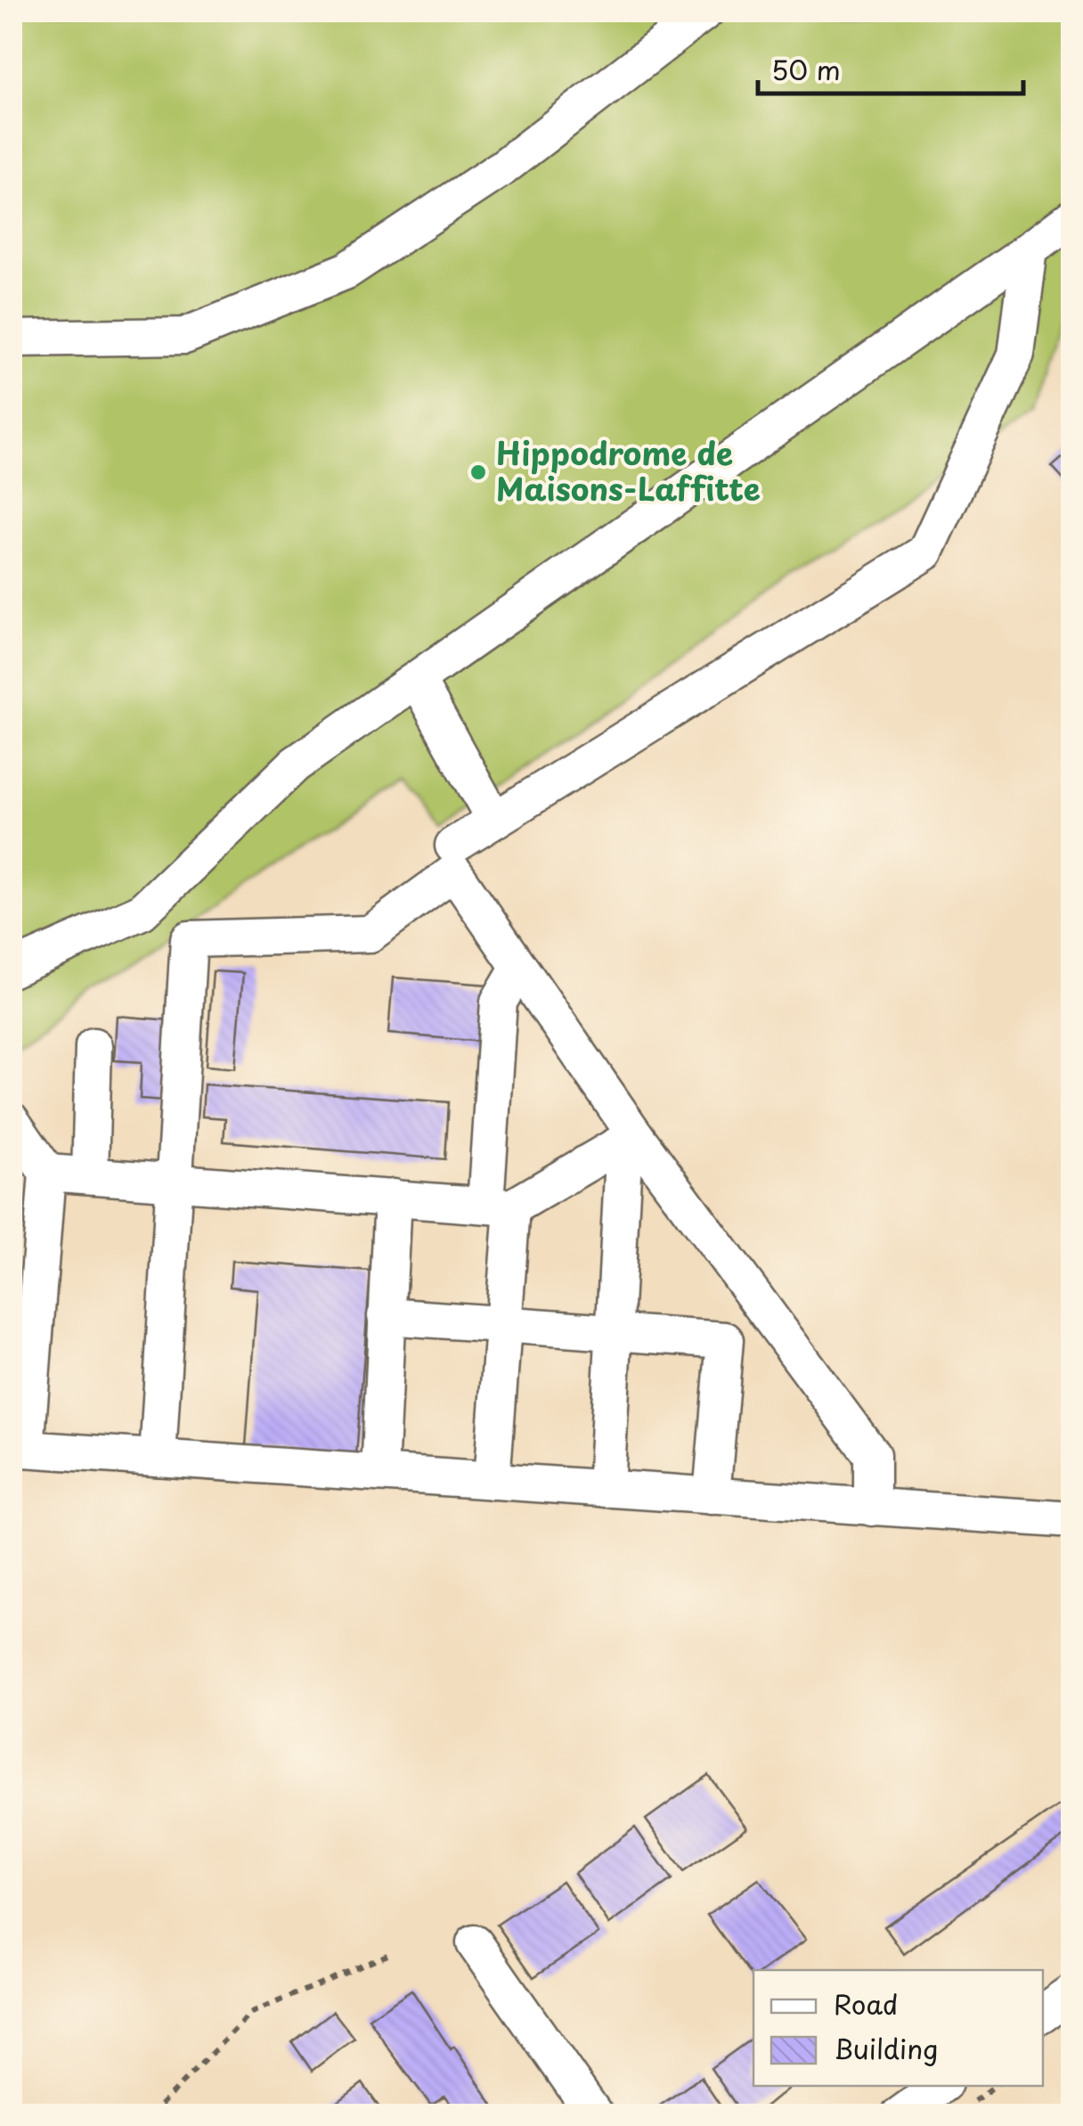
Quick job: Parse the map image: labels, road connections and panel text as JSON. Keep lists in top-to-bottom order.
{
  "places": ["Hippodrome de Maisons-Laffitte"],
  "legend": ["Road", "Building"],
  "scale_bar": "50 m"
}
